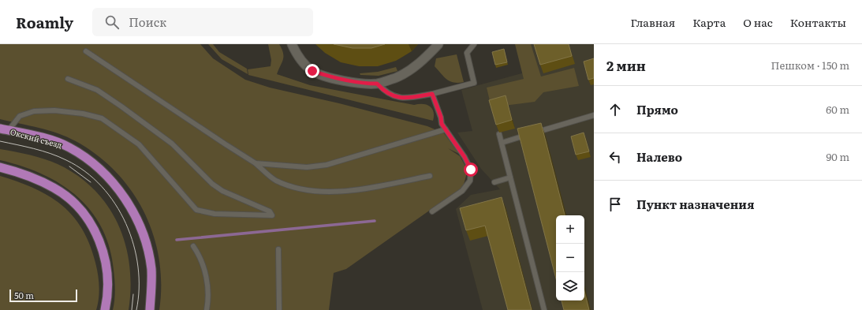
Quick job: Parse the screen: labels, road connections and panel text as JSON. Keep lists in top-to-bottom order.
{
  "streets": {
    "main road": ["Окский съезд"]
  },
  "scale_bar": "50 m",
  "page": {
    "header": "Roamly",
    "search": "Поиск",
    "nav": [
      "Главная",
      "Карта",
      "О нас",
      "Контакты"
    ],
    "heading": ["2 мин", "Пешком · 150 m"],
    "list": [
      ["Прямо", "60 m"],
      ["Налево", "90 m"],
      "Пункт назначения"
    ],
    "map_buttons": ["+", "−"],
    "scale": "50 m"
  }
}
